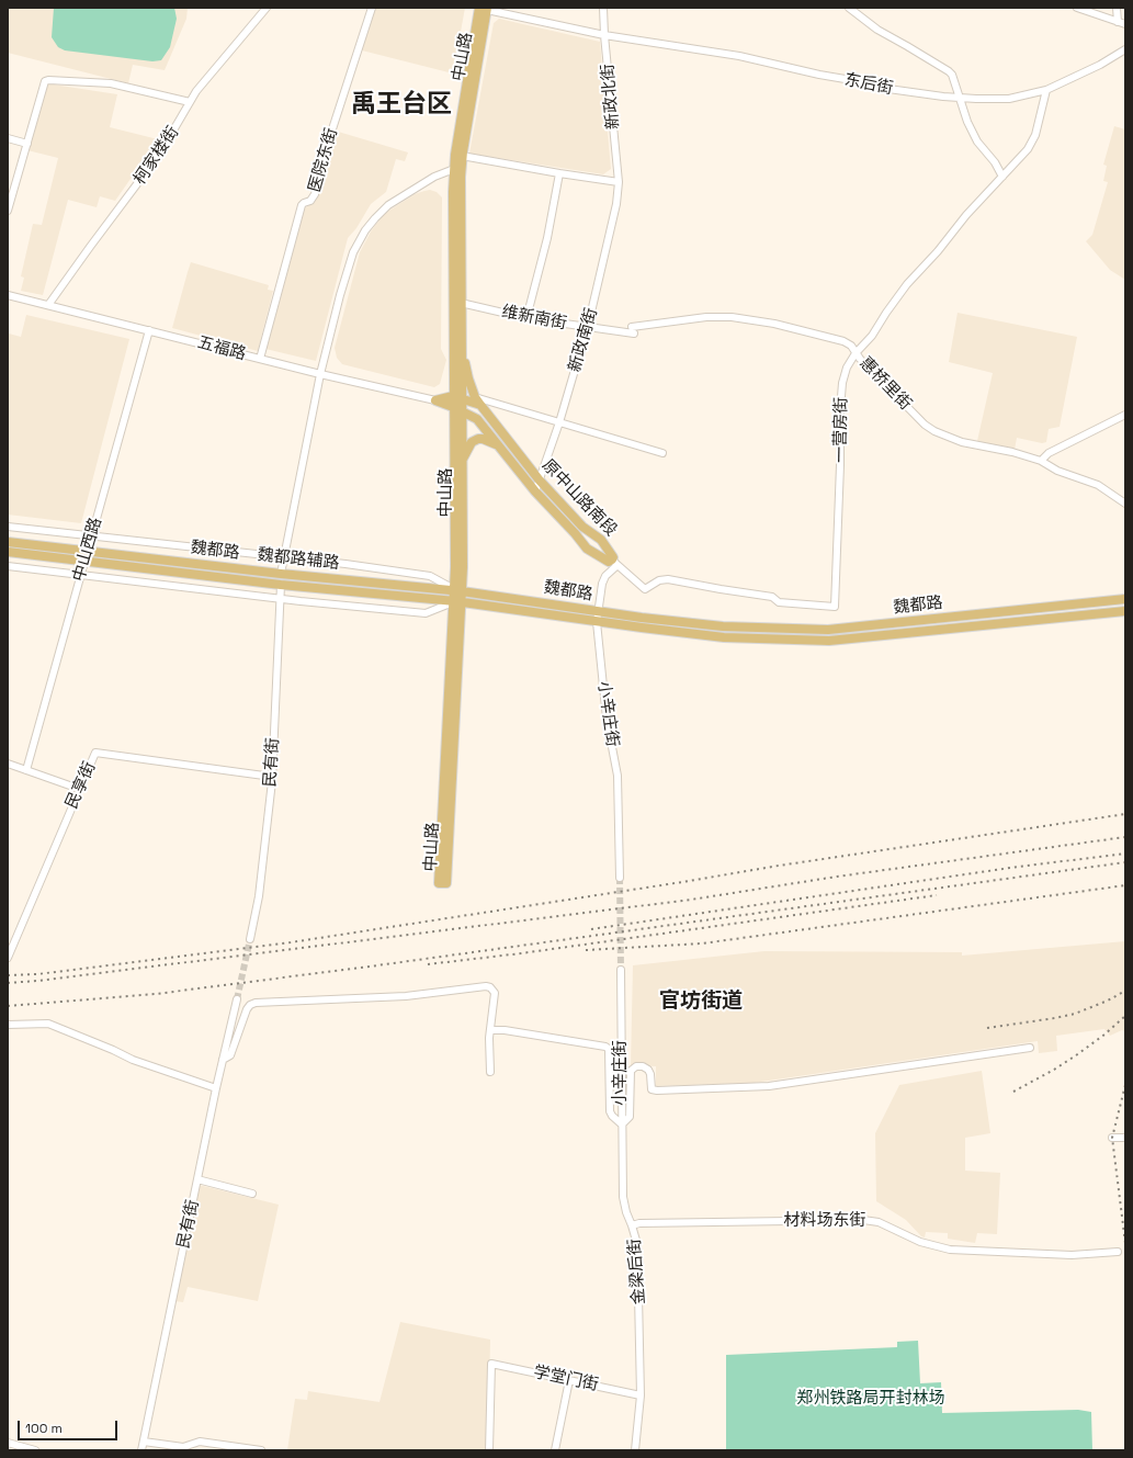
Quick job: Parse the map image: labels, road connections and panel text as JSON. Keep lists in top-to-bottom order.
{
  "streets": {
    "main road": ["中山路", "原中山路南段", "魏都路"],
    "street": [
      "东后街",
      "新政北街",
      "柯家楼街",
      "医院东街",
      "维新南街",
      "新政南街",
      "五福路",
      "惠桥里街",
      "一营房街",
      "中山西路",
      "魏都路辅路",
      "小辛庄街",
      "民有街",
      "民享街",
      "材料场东街",
      "金梁后街",
      "学堂门街"
    ]
  },
  "crossings": [
    ["中山路", "东后街"],
    ["中山路", "维新南街"],
    ["中山路", "原中山路南段"],
    ["中山路", "魏都路"],
    ["中山路", "魏都路辅路"],
    ["东后街", "新政北街"],
    ["东后街", "一营房街"],
    ["新政北街", "新政南街"],
    ["柯家楼街", "五福路"],
    ["医院东街", "五福路"],
    ["维新南街", "新政南街"],
    ["维新南街", "惠桥里街"],
    ["新政南街", "原中山路南段"],
    ["五福路", "原中山路南段"],
    ["五福路", "中山西路"],
    ["惠桥里街", "一营房街"],
    ["一营房街", "原中山路南段"],
    ["一营房街", "小辛庄街"],
    ["原中山路南段", "小辛庄街"],
    ["中山西路", "魏都路"],
    ["中山西路", "魏都路辅路"],
    ["魏都路", "魏都路辅路"],
    ["魏都路", "小辛庄街"],
    ["魏都路", "民有街"],
    ["小辛庄街", "金梁后街"],
    ["民有街", "民享街"],
    ["材料场东街", "金梁后街"],
    ["金梁后街", "学堂门街"]
  ],
  "districts": ["禹王台区", "官坊街道"],
  "parks": ["郑州铁路局开封林场"],
  "scale_bar": "100 m"
}
